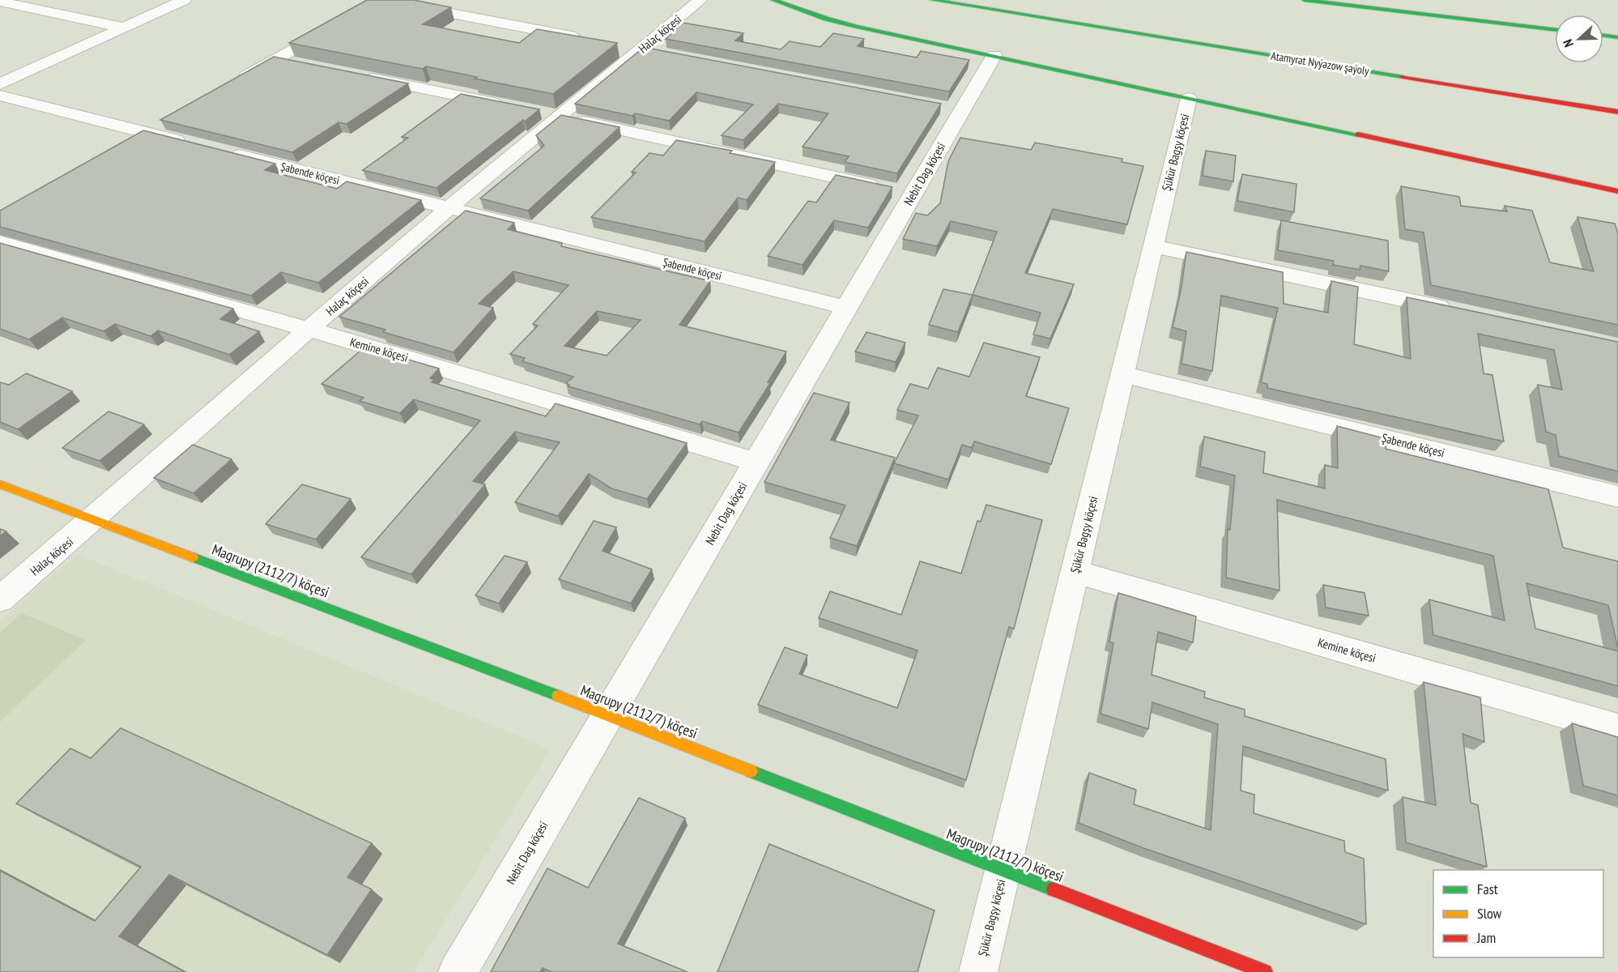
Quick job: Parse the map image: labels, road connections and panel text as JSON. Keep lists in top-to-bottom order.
{
  "streets": {
    "main road": ["Atamyrat Nyýazow şaýoly", "Magrupy (2112/7) köçesi"],
    "street": [
      "Halaç köçesi",
      "Şükür Bagşy köçesi",
      "Şabende köçesi",
      "Nebit Dag köçesi",
      "Kemine köçesi"
    ]
  },
  "crossings": [
    ["Halaç köçesi", "Şabende köçesi"],
    ["Halaç köçesi", "Kemine köçesi"],
    ["Halaç köçesi", "Magrupy (2112/7) köçesi"],
    ["Şükür Bagşy köçesi", "Şabende köçesi"],
    ["Şükür Bagşy köçesi", "Kemine köçesi"],
    ["Şükür Bagşy köçesi", "Magrupy (2112/7) köçesi"],
    ["Şabende köçesi", "Nebit Dag köçesi"],
    ["Nebit Dag köçesi", "Kemine köçesi"],
    ["Nebit Dag köçesi", "Magrupy (2112/7) köçesi"]
  ],
  "legend": ["Fast", "Slow", "Jam"],
  "north": "left"
}
